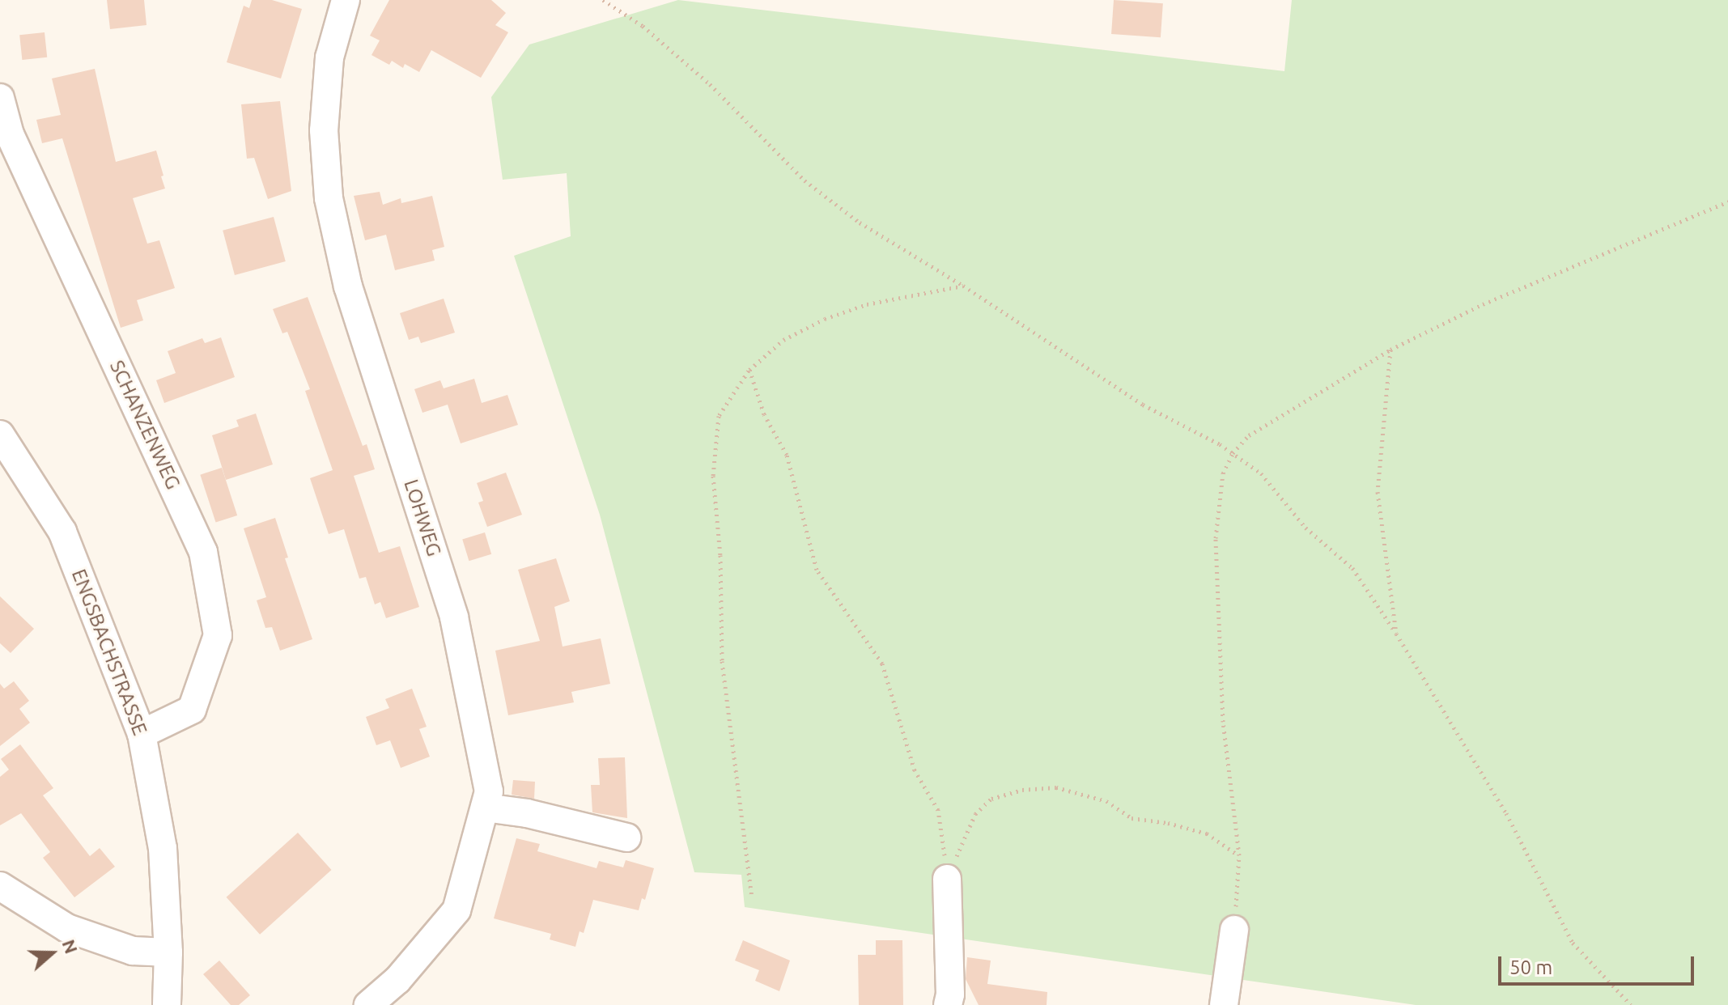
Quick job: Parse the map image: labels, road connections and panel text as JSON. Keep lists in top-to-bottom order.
{
  "streets": {
    "street": ["SCHANZENWEG", "LOHWEG", "ENGSBACHSTRASSE"]
  },
  "crossings": [
    ["SCHANZENWEG", "ENGSBACHSTRASSE"]
  ],
  "scale_bar": "50 m",
  "north": "right"
}
